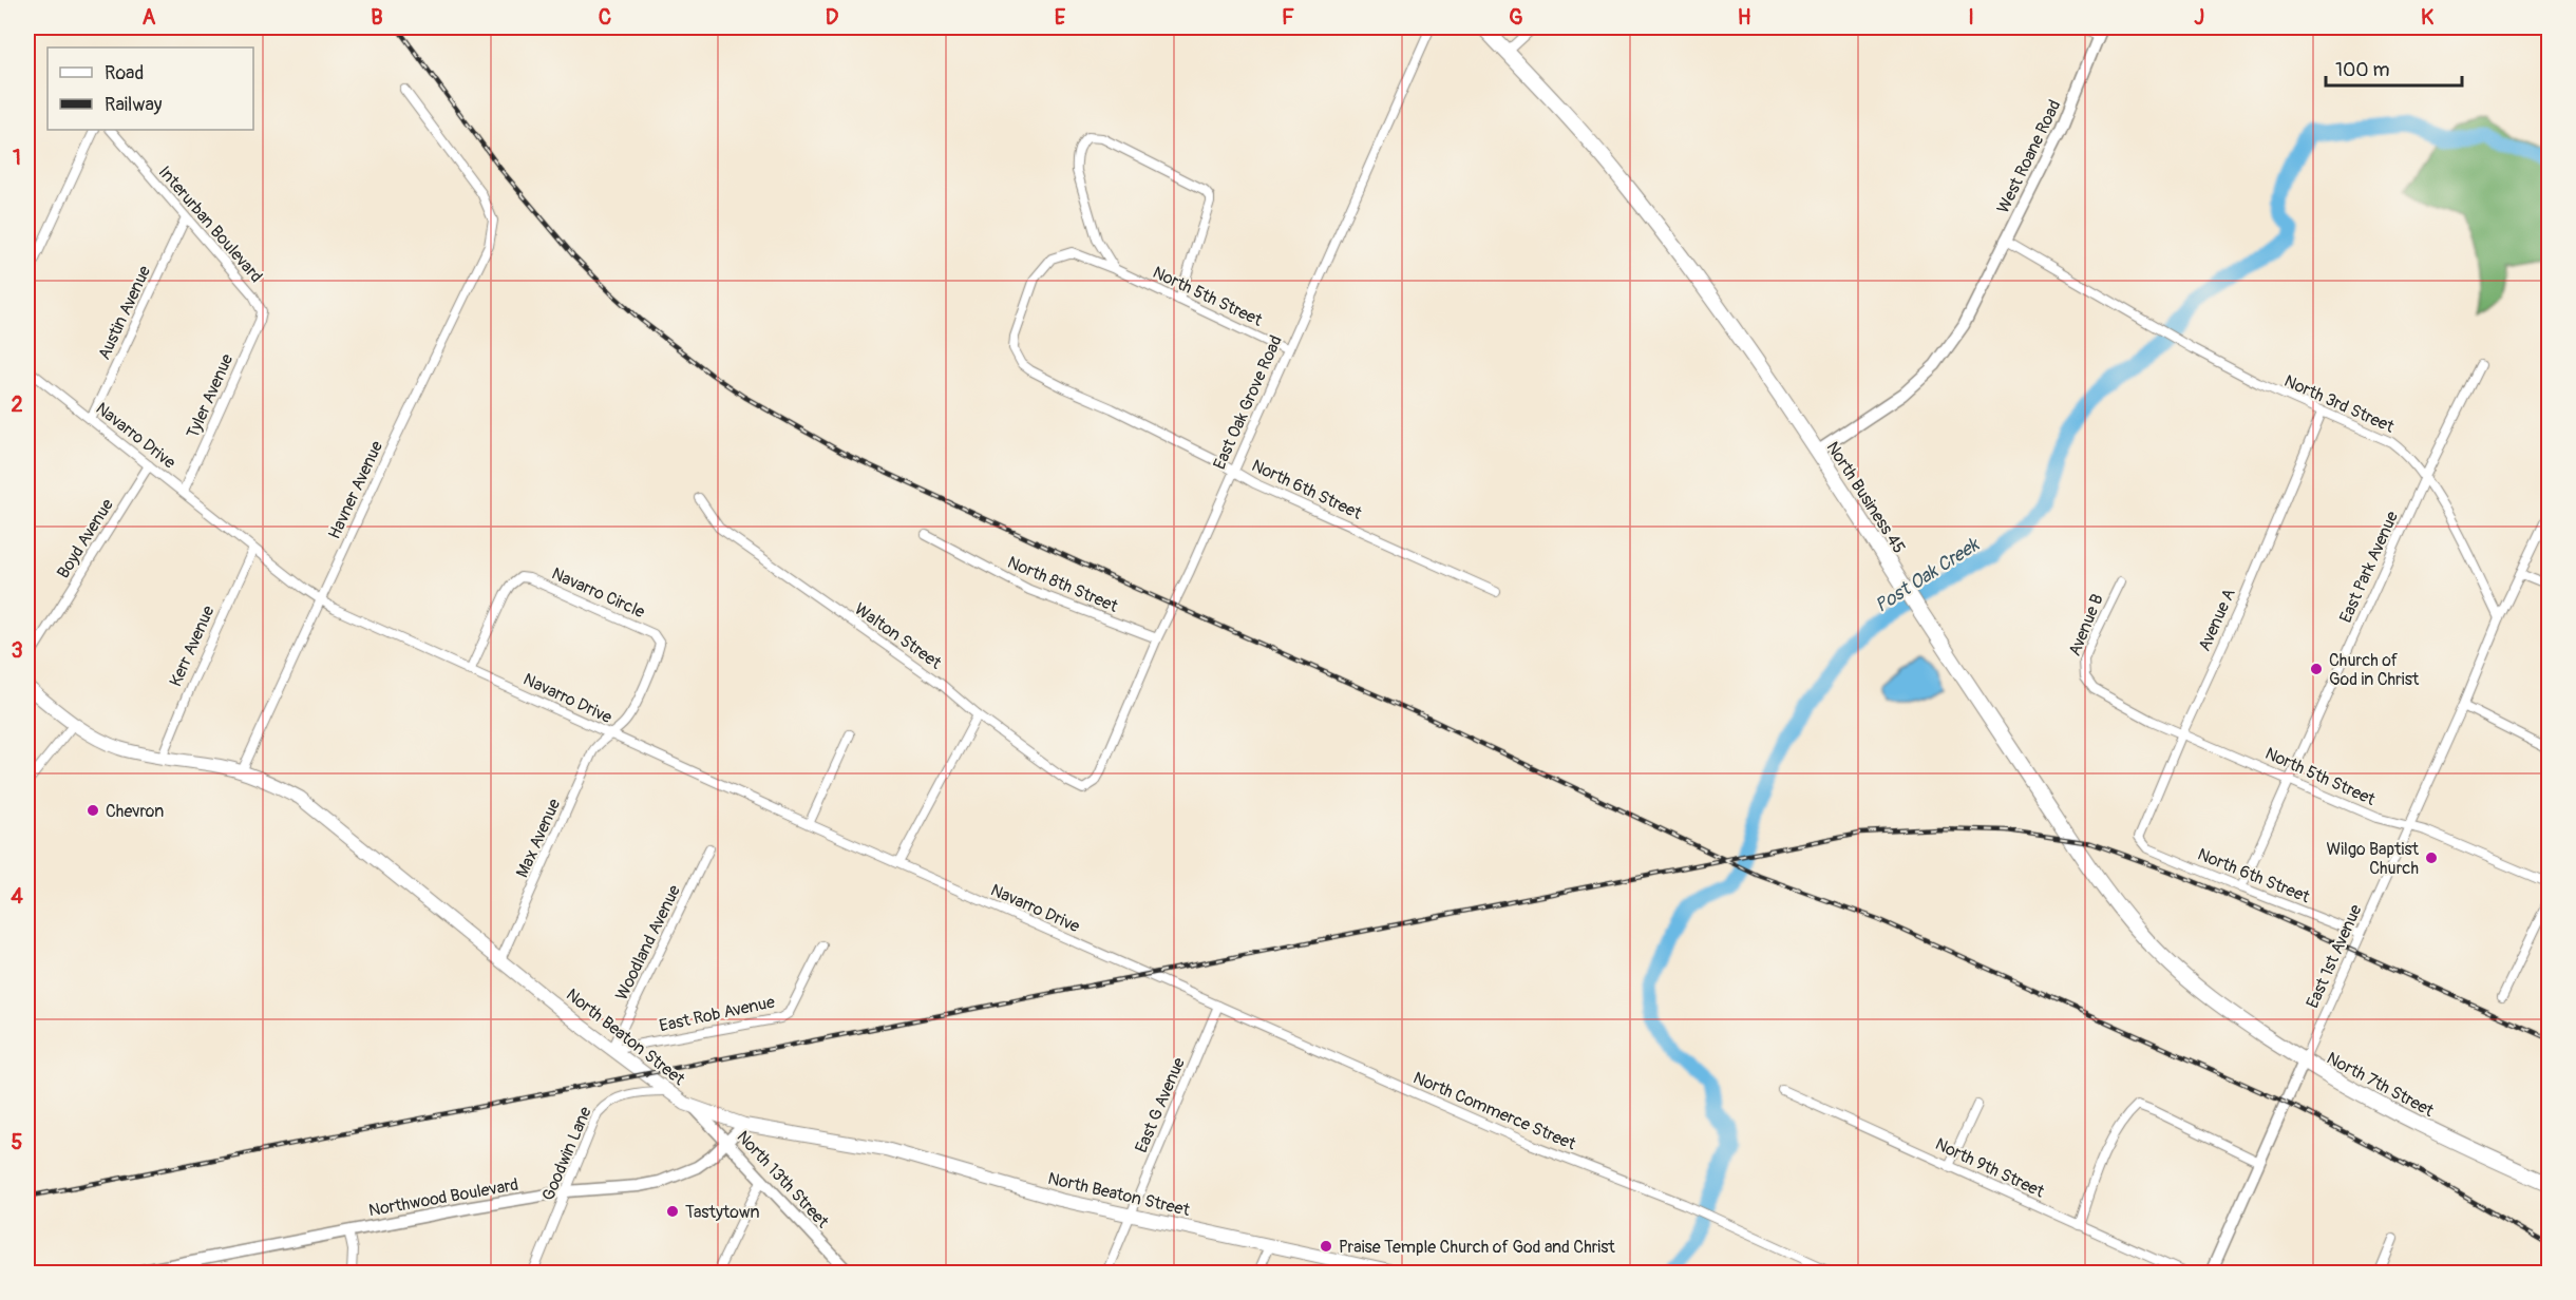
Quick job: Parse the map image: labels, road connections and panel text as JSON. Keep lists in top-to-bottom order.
{
  "streets": {
    "main road": ["North Business 45", "North Beaton Street", "North 7th Street"],
    "street": [
      "West Roane Road",
      "Interurban Boulevard",
      "North 5th Street",
      "Austin Avenue",
      "Tyler Avenue",
      "East Oak Grove Road",
      "North 3rd Street",
      "Navarro Drive",
      "North 6th Street",
      "Havner Avenue",
      "Boyd Avenue",
      "East Park Avenue",
      "North 8th Street",
      "Navarro Circle",
      "Avenue A",
      "Avenue B",
      "Walton Street",
      "Kerr Avenue",
      "Max Avenue",
      "Woodland Avenue",
      "East 1st Avenue",
      "East Rob Avenue",
      "East G Avenue",
      "North Commerce Street",
      "Goodwin Lane",
      "North 9th Street",
      "North 13th Street",
      "Northwood Boulevard"
    ]
  },
  "crossings": [
    ["West Roane Road", "North 3rd Street"],
    ["Interurban Boulevard", "Austin Avenue"],
    ["Interurban Boulevard", "Tyler Avenue"],
    ["North 5th Street", "East Oak Grove Road"],
    ["North 5th Street", "North 6th Street"],
    ["North 5th Street", "East Park Avenue"],
    ["North 5th Street", "Avenue A"],
    ["North 5th Street", "Avenue B"],
    ["North 5th Street", "East 1st Avenue"],
    ["Austin Avenue", "Navarro Drive"],
    ["Tyler Avenue", "Navarro Drive"],
    ["East Oak Grove Road", "North 6th Street"],
    ["East Oak Grove Road", "North 8th Street"],
    ["East Oak Grove Road", "Walton Street"],
    ["North 3rd Street", "East Park Avenue"],
    ["North 3rd Street", "Avenue A"],
    ["North 3rd Street", "East 1st Avenue"],
    ["Navarro Drive", "Havner Avenue"],
    ["Navarro Drive", "Boyd Avenue"],
    ["Navarro Drive", "Navarro Circle"],
    ["Navarro Drive", "Kerr Avenue"],
    ["Navarro Drive", "Max Avenue"],
    ["Navarro Drive", "North Commerce Street"],
    ["North 6th Street", "East Park Avenue"],
    ["North 6th Street", "Avenue A"],
    ["North 6th Street", "East 1st Avenue"],
    ["Havner Avenue", "North Beaton Street"],
    ["North Business 45", "North 7th Street"],
    ["Navarro Circle", "Max Avenue"],
    ["Kerr Avenue", "North Beaton Street"],
    ["Max Avenue", "North Beaton Street"],
    ["Woodland Avenue", "East Rob Avenue"],
    ["Woodland Avenue", "North Beaton Street"],
    ["East 1st Avenue", "North 7th Street"],
    ["East Rob Avenue", "North Beaton Street"],
    ["North Beaton Street", "East G Avenue"],
    ["North Beaton Street", "Goodwin Lane"],
    ["North Beaton Street", "North 13th Street"],
    ["North Beaton Street", "Northwood Boulevard"],
    ["East G Avenue", "North Commerce Street"],
    ["Goodwin Lane", "Northwood Boulevard"],
    ["North 13th Street", "Northwood Boulevard"]
  ],
  "water": ["Post Oak Creek"],
  "places": [
    "Church of God in Christ",
    "Chevron",
    "Wilgo Baptist Church",
    "Tastytown",
    "Praise Temple Church of God and Christ"
  ],
  "legend": ["Road", "Railway"],
  "scale_bar": "100 m",
  "grid": {
    "columns": [
      "A",
      "B",
      "C",
      "D",
      "E",
      "F",
      "G",
      "H",
      "I",
      "J",
      "K"
    ],
    "rows": [
      "1",
      "2",
      "3",
      "4",
      "5"
    ]
  }
}
